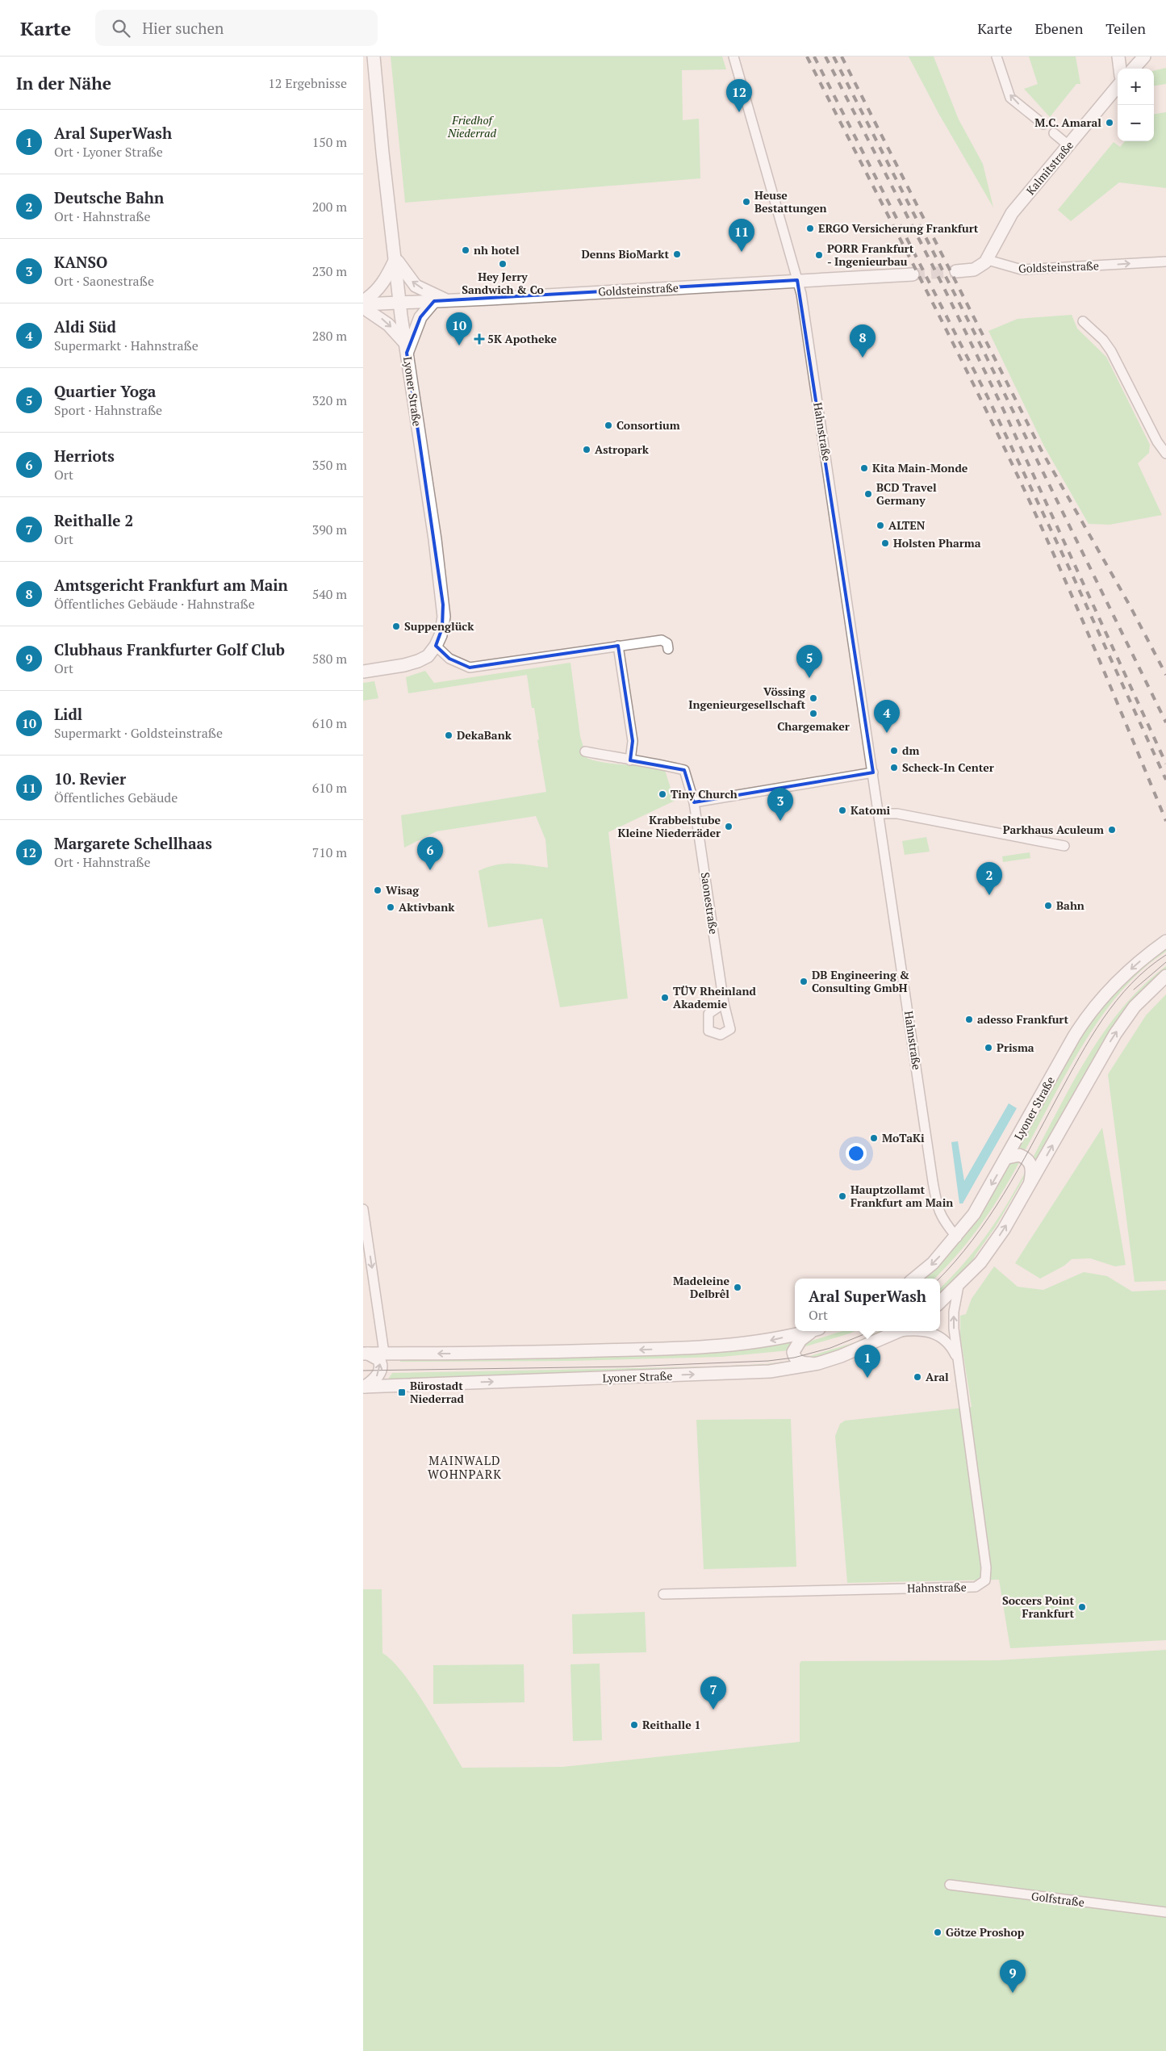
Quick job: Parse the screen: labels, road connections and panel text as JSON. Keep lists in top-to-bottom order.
{
  "streets": {
    "main road": ["Kalmitstraße", "Goldsteinstraße", "Lyoner Straße"],
    "street": ["Hahnstraße", "Saonestraße", "Golfstraße"]
  },
  "crossings": [
    ["Kalmitstraße", "Goldsteinstraße"],
    ["Goldsteinstraße", "Lyoner Straße"],
    ["Goldsteinstraße", "Hahnstraße"],
    ["Lyoner Straße", "Hahnstraße"]
  ],
  "districts": ["MAINWALD WOHNPARK"],
  "parks": ["Friedhof Niederrad"],
  "places": {
    "other": [
      "M.C. Amaral",
      "Heuse Bestattungen",
      "ERGO Versicherung Frankfurt",
      "nh hotel",
      "Denns BioMarkt",
      "PORR Frankfurt - Ingenieurbau",
      "Hey Jerry Sandwich & Co",
      "Consortium",
      "Astropark",
      "Kita Main-Monde",
      "BCD Travel Germany",
      "ALTEN",
      "Holsten Pharma",
      "Suppenglück",
      "Vössing Ingenieurgesellschaft",
      "Chargemaker",
      "DekaBank",
      "dm",
      "Scheck-In Center",
      "Tiny Church",
      "Katomi",
      "Krabbelstube Kleine Niederräder",
      "Parkhaus Aculeum",
      "Wisag",
      "Bahn",
      "Aktivbank",
      "DB Engineering & Consulting GmbH",
      "TÜV Rheinland Akademie",
      "adesso Frankfurt",
      "Prisma",
      "MoTaKi",
      "Hauptzollamt Frankfurt am Main",
      "Madeleine Delbrêl",
      "Aral",
      "Soccers Point Frankfurt",
      "Reithalle 1",
      "Götze Proshop"
    ],
    "health": ["5K Apotheke"],
    "transit": ["Bürostadt Niederrad"]
  },
  "page": {
    "header": "Karte",
    "search": "Hier suchen",
    "nav": ["Karte", "Ebenen", "Teilen"],
    "heading": ["In der Nähe", "12 Ergebnisse"],
    "map_buttons": ["+", "−"],
    "pins": [
      "12",
      "11",
      "10",
      "8",
      "5",
      "4",
      "3",
      "6",
      "2",
      "1",
      "7",
      "9"
    ],
    "list": [
      {
        "mark": "1",
        "name": "Aral SuperWash",
        "note": "Ort · Lyoner Straße",
        "value": "150 m"
      },
      {
        "mark": "2",
        "name": "Deutsche Bahn",
        "note": "Ort · Hahnstraße",
        "value": "200 m"
      },
      {
        "mark": "3",
        "name": "KANSO",
        "note": "Ort · Saonestraße",
        "value": "230 m"
      },
      {
        "mark": "4",
        "name": "Aldi Süd",
        "note": "Supermarkt · Hahnstraße",
        "value": "280 m"
      },
      {
        "mark": "5",
        "name": "Quartier Yoga",
        "note": "Sport · Hahnstraße",
        "value": "320 m"
      },
      {
        "mark": "6",
        "name": "Herriots",
        "note": "Ort",
        "value": "350 m"
      },
      {
        "mark": "7",
        "name": "Reithalle 2",
        "note": "Ort",
        "value": "390 m"
      },
      {
        "mark": "8",
        "name": "Amtsgericht Frankfurt am Main",
        "note": "Öffentliches Gebäude · Hahnstraße",
        "value": "540 m"
      },
      {
        "mark": "9",
        "name": "Clubhaus Frankfurter Golf Club",
        "note": "Ort",
        "value": "580 m"
      },
      {
        "mark": "10",
        "name": "Lidl",
        "note": "Supermarkt · Goldsteinstraße",
        "value": "610 m"
      },
      {
        "mark": "11",
        "name": "10. Revier",
        "note": "Öffentliches Gebäude",
        "value": "610 m"
      },
      {
        "mark": "12",
        "name": "Margarete Schellhaas",
        "note": "Ort · Hahnstraße",
        "value": "710 m"
      }
    ],
    "popup": ["Aral SuperWash", "Ort"]
  }
}
